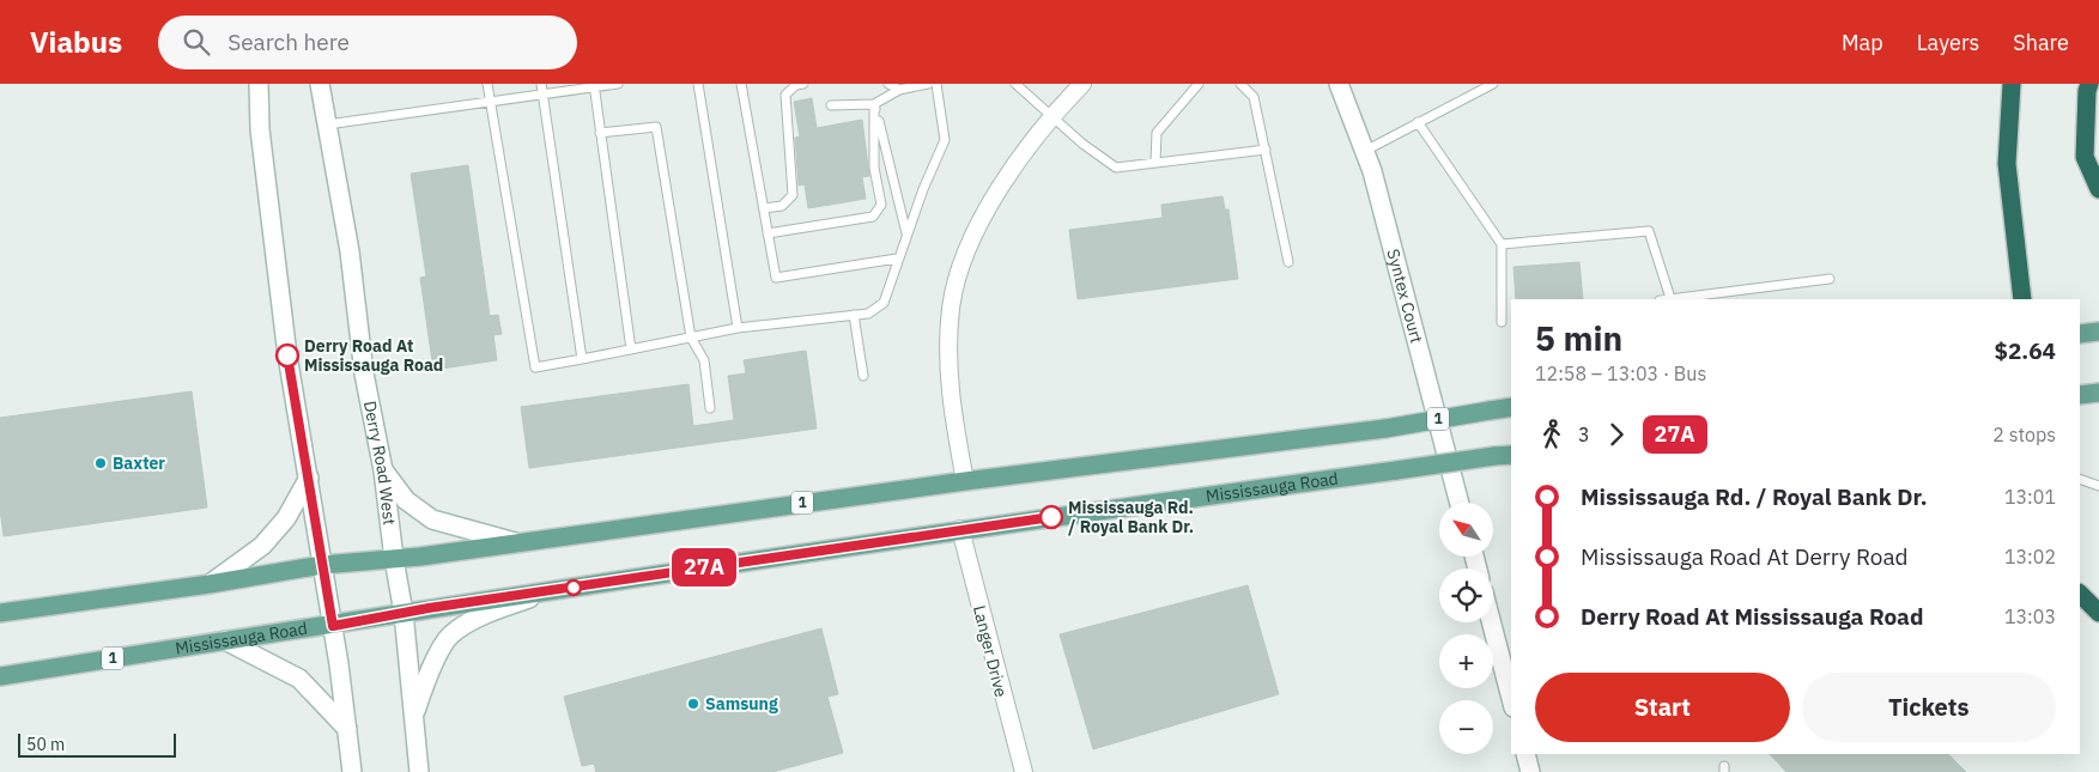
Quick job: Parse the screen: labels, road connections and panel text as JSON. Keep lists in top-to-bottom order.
{
  "streets": {
    "main road": [
      "Syntex Court",
      "1",
      "Derry Road West",
      "Mississauga Road"
    ],
    "street": ["Langer Drive"]
  },
  "crossings": [
    ["1", "Derry Road West"],
    ["Derry Road West", "Mississauga Road"],
    ["Mississauga Road", "Langer Drive"]
  ],
  "places": [
    "Derry Road At Mississauga Road",
    "Baxter",
    "Mississauga Rd. / Royal Bank Dr.",
    "Samsung"
  ],
  "lines": ["bus line 27A"],
  "scale_bar": "50 m",
  "north": "top left",
  "page": {
    "header": "Viabus",
    "search": "Search here",
    "nav": ["Map", "Layers", "Share"],
    "on_map": "27A",
    "heading": ["5 min", "12:58 – 13:03 · Bus", "$2.64"],
    "legs": ["3", "27A", "2 stops"],
    "list": [
      {
        "name": "Mississauga Rd. / Royal Bank Dr.",
        "value": "13:01"
      },
      {
        "name": "Mississauga Road At Derry Road",
        "value": "13:02"
      },
      {
        "name": "Derry Road At Mississauga Road",
        "value": "13:03"
      }
    ],
    "map_buttons": ["+", "−"],
    "buttons": ["Start", "Tickets"],
    "scale": "50 m"
  }
}
